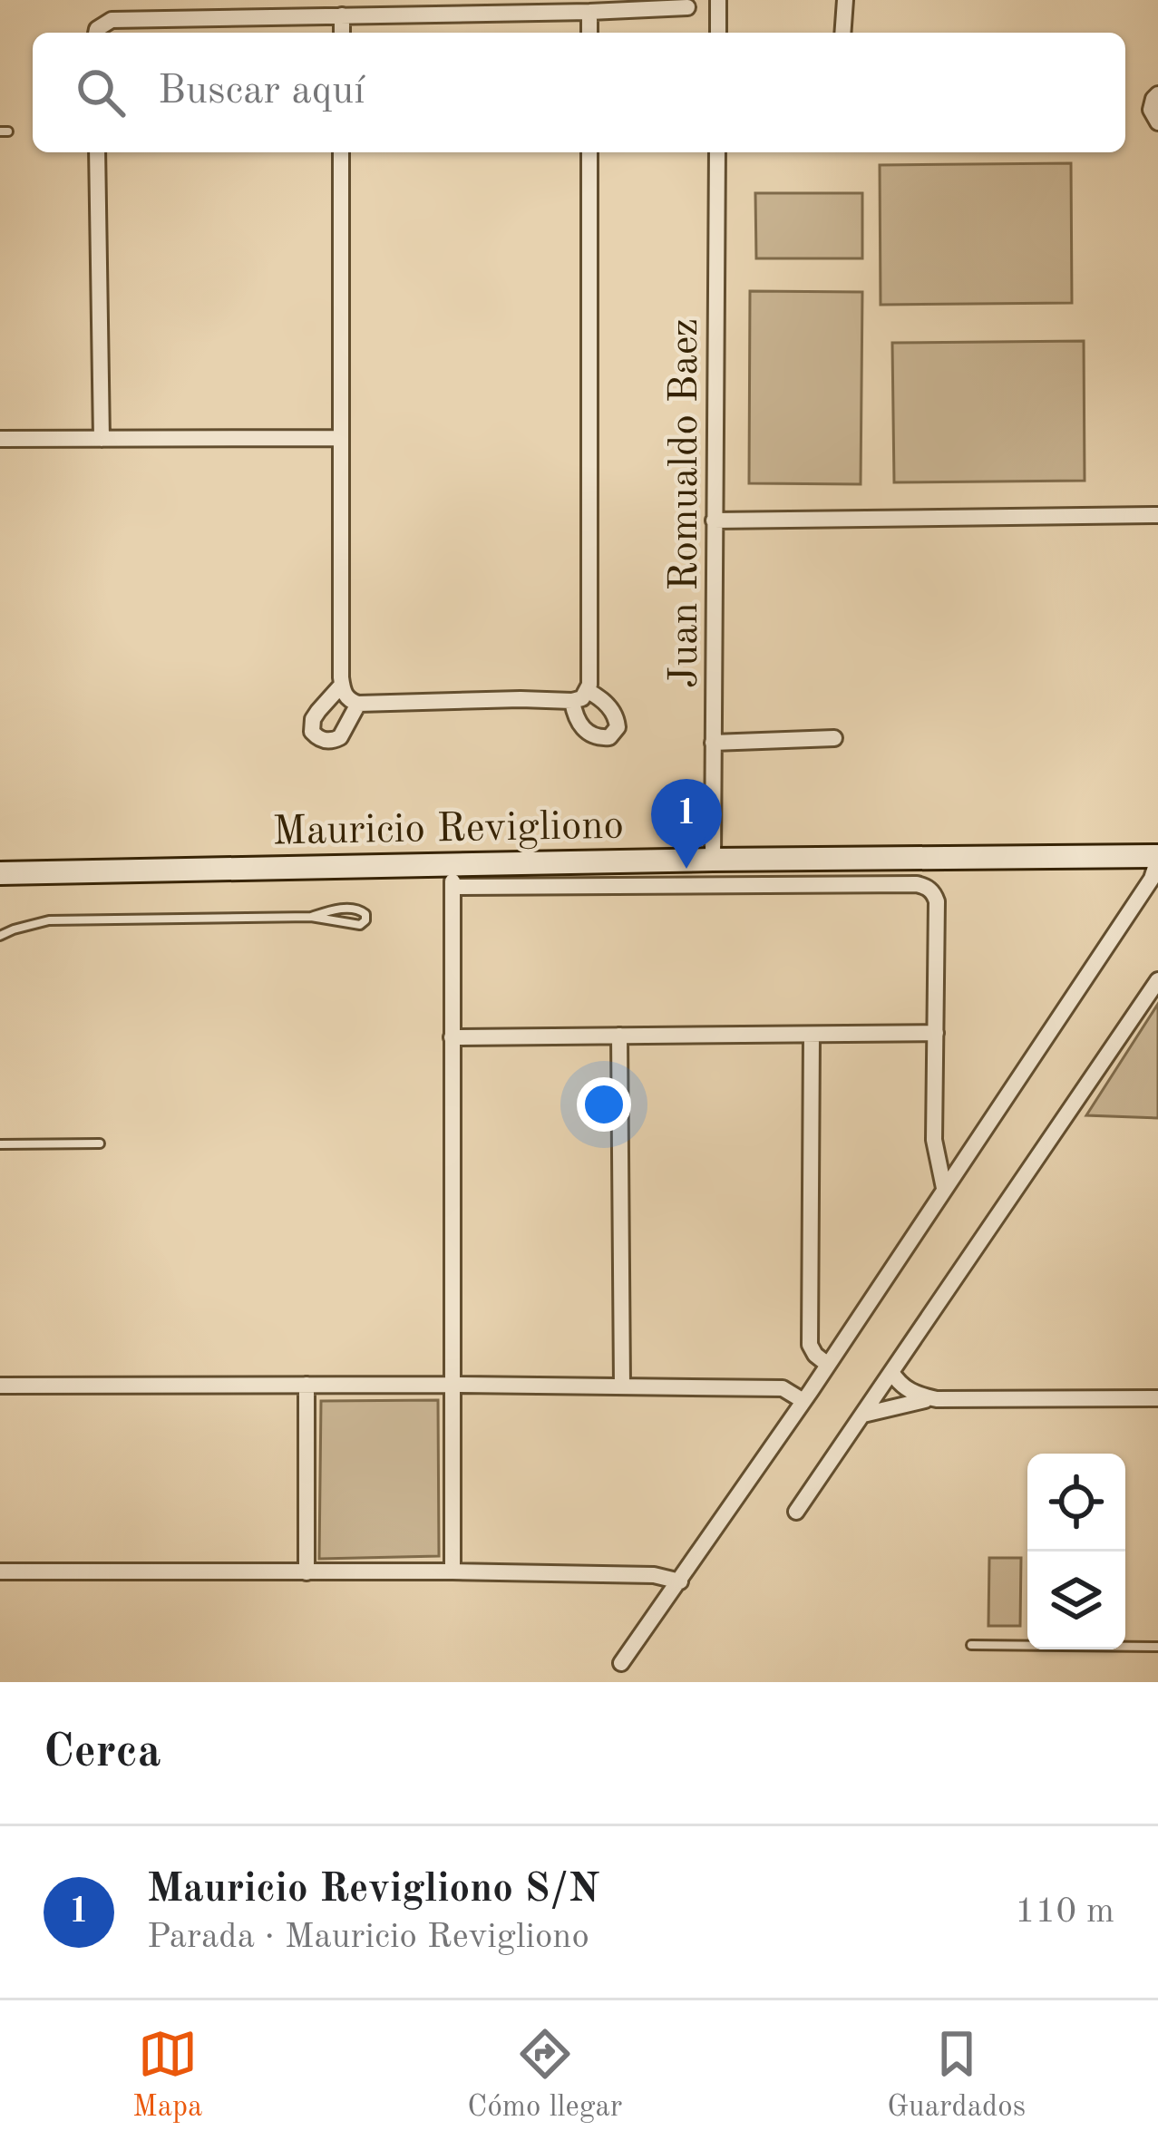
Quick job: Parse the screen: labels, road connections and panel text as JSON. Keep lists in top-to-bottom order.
{
  "streets": {
    "main road": ["Mauricio Revigliono"],
    "street": ["Juan Romualdo Baez"]
  },
  "crossings": [
    ["Juan Romualdo Baez", "Mauricio Revigliono"]
  ],
  "page": {
    "search": "Buscar aquí",
    "pins": "1",
    "heading": "Cerca",
    "list": [
      {
        "mark": "1",
        "name": "Mauricio Revigliono S/N",
        "note": "Parada · Mauricio Revigliono",
        "value": "110 m"
      }
    ],
    "nav": ["Mapa", "Cómo llegar", "Guardados"]
  }
}
